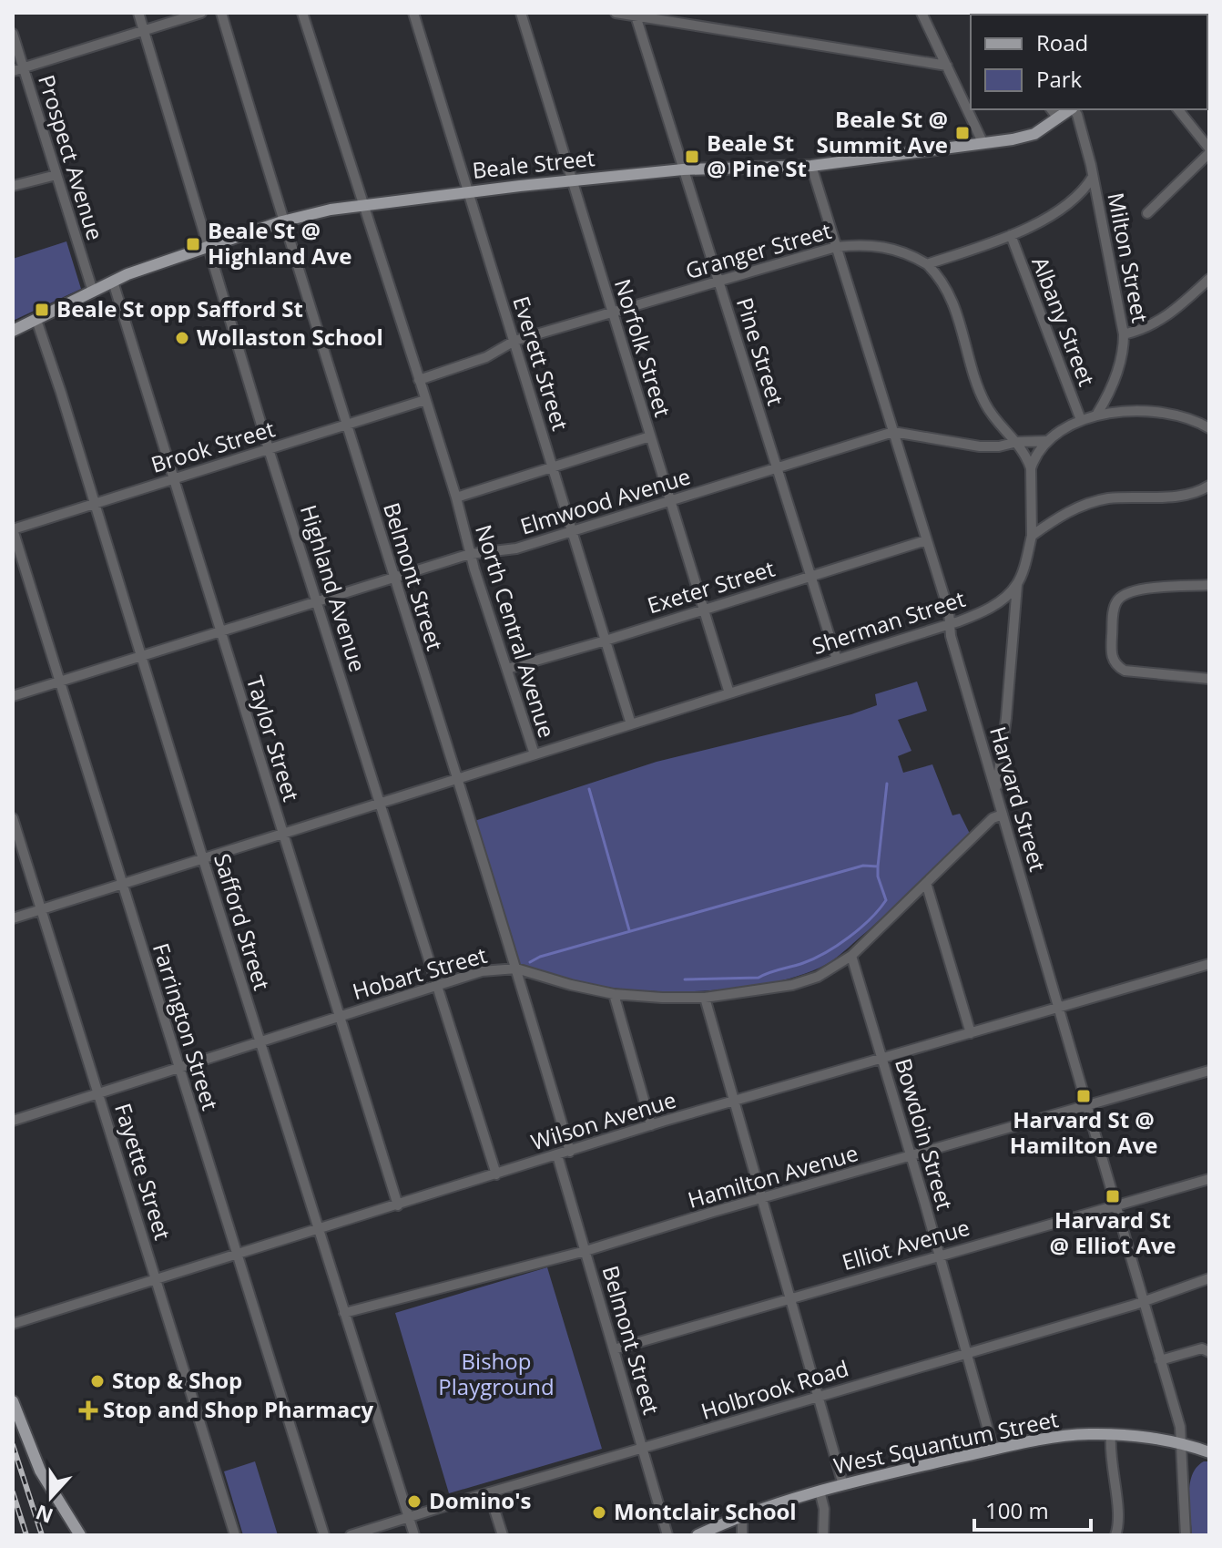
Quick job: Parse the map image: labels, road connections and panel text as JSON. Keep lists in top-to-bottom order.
{
  "streets": {
    "main road": ["Beale Street", "West Squantum Street"],
    "street": [
      "Prospect Avenue",
      "Granger Street",
      "Milton Street",
      "Albany Street",
      "Norfolk Street",
      "Pine Street",
      "Everett Street",
      "Brook Street",
      "Elmwood Avenue",
      "Belmont Street",
      "Exeter Street",
      "Highland Avenue",
      "Sherman Street",
      "North Central Avenue",
      "Taylor Street",
      "Harvard Street",
      "Safford Street",
      "Hobart Street",
      "Farrington Street",
      "Wilson Avenue",
      "Bowdoin Street",
      "Fayette Street",
      "Hamilton Avenue",
      "Elliot Avenue",
      "Holbrook Road"
    ]
  },
  "crossings": [
    ["Prospect Avenue", "Beale Street"],
    ["Beale Street", "Norfolk Street"],
    ["Beale Street", "Pine Street"],
    ["Beale Street", "Everett Street"],
    ["Beale Street", "Belmont Street"],
    ["Beale Street", "Highland Avenue"],
    ["Beale Street", "North Central Avenue"],
    ["Beale Street", "Taylor Street"],
    ["Beale Street", "Harvard Street"],
    ["Beale Street", "Safford Street"],
    ["Granger Street", "Norfolk Street"],
    ["Granger Street", "Pine Street"],
    ["Granger Street", "Everett Street"],
    ["Granger Street", "North Central Avenue"],
    ["Granger Street", "Harvard Street"],
    ["Milton Street", "Elmwood Avenue"],
    ["Albany Street", "Elmwood Avenue"],
    ["Norfolk Street", "Elmwood Avenue"],
    ["Norfolk Street", "Exeter Street"],
    ["Norfolk Street", "Sherman Street"],
    ["Pine Street", "Elmwood Avenue"],
    ["Pine Street", "Exeter Street"],
    ["Pine Street", "Sherman Street"],
    ["Everett Street", "Elmwood Avenue"],
    ["Everett Street", "Exeter Street"],
    ["Everett Street", "Sherman Street"],
    ["Brook Street", "Belmont Street"],
    ["Brook Street", "Highland Avenue"],
    ["Brook Street", "North Central Avenue"],
    ["Brook Street", "Taylor Street"],
    ["Brook Street", "Safford Street"],
    ["Brook Street", "Farrington Street"],
    ["Elmwood Avenue", "Belmont Street"],
    ["Elmwood Avenue", "Highland Avenue"],
    ["Elmwood Avenue", "North Central Avenue"],
    ["Elmwood Avenue", "Taylor Street"],
    ["Elmwood Avenue", "Harvard Street"],
    ["Elmwood Avenue", "Safford Street"],
    ["Elmwood Avenue", "Farrington Street"],
    ["Belmont Street", "North Central Avenue"],
    ["Belmont Street", "Hobart Street"],
    ["Belmont Street", "Wilson Avenue"],
    ["Belmont Street", "Hamilton Avenue"],
    ["Belmont Street", "Elliot Avenue"],
    ["Belmont Street", "Holbrook Road"],
    ["Exeter Street", "North Central Avenue"],
    ["Exeter Street", "Harvard Street"],
    ["Highland Avenue", "North Central Avenue"],
    ["Highland Avenue", "Hobart Street"],
    ["Highland Avenue", "Wilson Avenue"],
    ["Sherman Street", "North Central Avenue"],
    ["Sherman Street", "Harvard Street"],
    ["North Central Avenue", "Taylor Street"],
    ["North Central Avenue", "Safford Street"],
    ["North Central Avenue", "Farrington Street"],
    ["North Central Avenue", "Fayette Street"],
    ["Taylor Street", "Hobart Street"],
    ["Taylor Street", "Wilson Avenue"],
    ["Harvard Street", "Hobart Street"],
    ["Harvard Street", "Wilson Avenue"],
    ["Harvard Street", "Hamilton Avenue"],
    ["Harvard Street", "Elliot Avenue"],
    ["Harvard Street", "Holbrook Road"],
    ["Harvard Street", "West Squantum Street"],
    ["Safford Street", "Hobart Street"],
    ["Safford Street", "Wilson Avenue"],
    ["Safford Street", "Hamilton Avenue"],
    ["Safford Street", "Holbrook Road"],
    ["Hobart Street", "Farrington Street"],
    ["Hobart Street", "Bowdoin Street"],
    ["Hobart Street", "Fayette Street"],
    ["Farrington Street", "Wilson Avenue"],
    ["Wilson Avenue", "Bowdoin Street"],
    ["Wilson Avenue", "Fayette Street"],
    ["Bowdoin Street", "Hamilton Avenue"],
    ["Bowdoin Street", "Elliot Avenue"],
    ["Bowdoin Street", "Holbrook Road"],
    ["Bowdoin Street", "West Squantum Street"]
  ],
  "parks": ["Bishop Playground"],
  "places": {
    "transit": [
      "Beale St @ Summit Ave",
      "Beale St @ Pine St",
      "Beale St @ Highland Ave",
      "Beale St opp Safford St",
      "Harvard St @ Hamilton Ave",
      "Harvard St @ Elliot Ave"
    ],
    "other": [
      "Wollaston School",
      "Stop & Shop",
      "Domino's",
      "Montclair School"
    ],
    "health": ["Stop and Shop Pharmacy"]
  },
  "legend": ["Road", "Park"],
  "scale_bar": "100 m",
  "north": "bottom"
}
